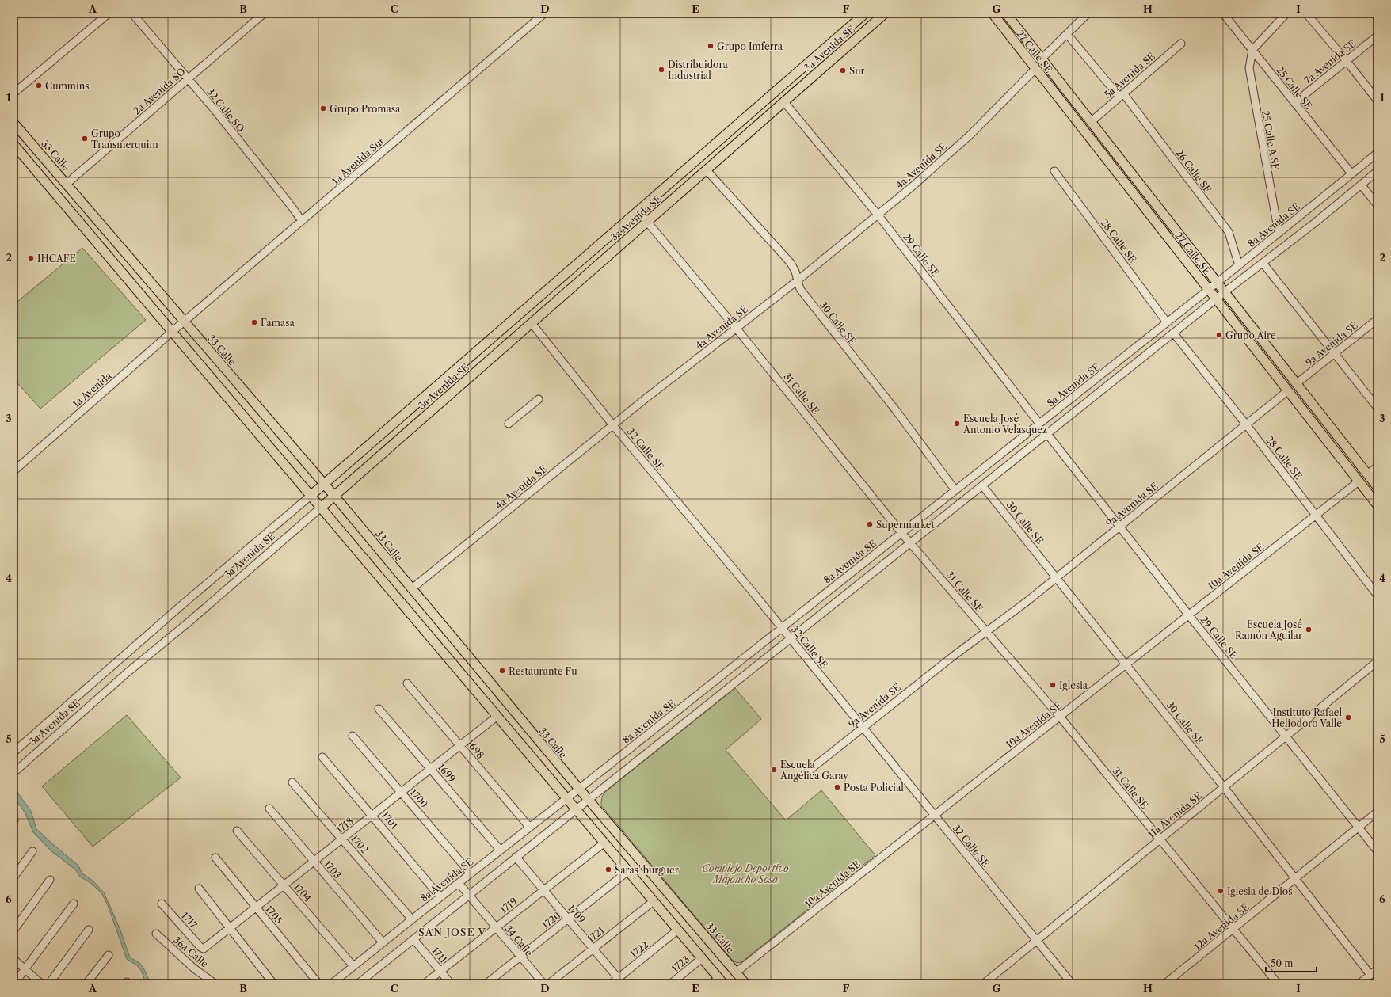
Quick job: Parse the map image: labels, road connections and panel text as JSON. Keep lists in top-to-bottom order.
{
  "streets": {
    "main road": ["3a Avenida SE", "27 Calle SE", "33 Calle"],
    "street": [
      "7a Avenida SE",
      "5a Avenida SE",
      "25 Calle SE",
      "2a Avenida SO",
      "32 Calle SO",
      "25 Calle A SE",
      "1a Avenida Sur",
      "4a Avenida SE",
      "26 Calle SE",
      "8a Avenida SE",
      "28 Calle SE",
      "29 Calle SE",
      "30 Calle SE",
      "9a Avenida SE",
      "1a Avenida",
      "31 Calle SE",
      "32 Calle SE",
      "10a Avenida SE",
      "1698",
      "1699",
      "1700",
      "11a Avenida SE",
      "1701",
      "1718",
      "1702",
      "1703",
      "1704",
      "1719",
      "1709",
      "1705",
      "1717",
      "1720",
      "12a Avenida SE",
      "1721",
      "34 Calle",
      "1722",
      "36a Calle",
      "1711",
      "1723"
    ]
  },
  "crossings": [
    ["3a Avenida SE", "33 Calle"],
    ["3a Avenida SE", "29 Calle SE"],
    ["3a Avenida SE", "30 Calle SE"],
    ["3a Avenida SE", "31 Calle SE"],
    ["3a Avenida SE", "32 Calle SE"],
    ["27 Calle SE", "5a Avenida SE"],
    ["27 Calle SE", "4a Avenida SE"],
    ["27 Calle SE", "8a Avenida SE"],
    ["27 Calle SE", "9a Avenida SE"],
    ["27 Calle SE", "10a Avenida SE"],
    ["7a Avenida SE", "25 Calle SE"],
    ["5a Avenida SE", "26 Calle SE"],
    ["25 Calle SE", "25 Calle A SE"],
    ["25 Calle SE", "8a Avenida SE"],
    ["2a Avenida SO", "32 Calle SO"],
    ["2a Avenida SO", "33 Calle"],
    ["32 Calle SO", "1a Avenida Sur"],
    ["25 Calle A SE", "8a Avenida SE"],
    ["33 Calle", "1a Avenida Sur"],
    ["33 Calle", "4a Avenida SE"],
    ["33 Calle", "8a Avenida SE"],
    ["33 Calle", "1a Avenida"],
    ["33 Calle", "10a Avenida SE"],
    ["1a Avenida Sur", "1a Avenida"],
    ["4a Avenida SE", "29 Calle SE"],
    ["4a Avenida SE", "30 Calle SE"],
    ["4a Avenida SE", "31 Calle SE"],
    ["4a Avenida SE", "32 Calle SE"],
    ["26 Calle SE", "8a Avenida SE"],
    ["8a Avenida SE", "28 Calle SE"],
    ["8a Avenida SE", "29 Calle SE"],
    ["8a Avenida SE", "30 Calle SE"],
    ["8a Avenida SE", "31 Calle SE"],
    ["8a Avenida SE", "32 Calle SE"],
    ["8a Avenida SE", "1698"],
    ["8a Avenida SE", "1699"],
    ["8a Avenida SE", "1700"],
    ["8a Avenida SE", "1701"],
    ["8a Avenida SE", "1702"],
    ["8a Avenida SE", "1703"],
    ["8a Avenida SE", "1704"],
    ["8a Avenida SE", "34 Calle"],
    ["28 Calle SE", "9a Avenida SE"],
    ["28 Calle SE", "10a Avenida SE"],
    ["29 Calle SE", "9a Avenida SE"],
    ["29 Calle SE", "10a Avenida SE"],
    ["29 Calle SE", "11a Avenida SE"],
    ["29 Calle SE", "12a Avenida SE"],
    ["30 Calle SE", "9a Avenida SE"],
    ["30 Calle SE", "10a Avenida SE"],
    ["30 Calle SE", "11a Avenida SE"],
    ["30 Calle SE", "12a Avenida SE"],
    ["9a Avenida SE", "31 Calle SE"],
    ["9a Avenida SE", "32 Calle SE"],
    ["31 Calle SE", "10a Avenida SE"],
    ["31 Calle SE", "11a Avenida SE"],
    ["31 Calle SE", "12a Avenida SE"],
    ["32 Calle SE", "10a Avenida SE"],
    ["32 Calle SE", "11a Avenida SE"],
    ["1698", "1718"],
    ["1699", "1718"],
    ["1700", "1718"],
    ["1701", "1718"],
    ["1718", "1702"],
    ["1718", "1703"],
    ["1718", "1704"],
    ["1718", "1705"],
    ["1718", "1717"],
    ["1719", "1709"],
    ["1719", "34 Calle"],
    ["1719", "1711"],
    ["1709", "1720"],
    ["1709", "1721"],
    ["1709", "1722"],
    ["1720", "34 Calle"]
  ],
  "districts": ["SAN JOSÉ V"],
  "parks": ["Complejo Deportivo Majoncho Sosa"],
  "places": [
    "Grupo Imferra",
    "Distribuidora Industrial",
    "Sur",
    "Cummins",
    "Grupo Promasa",
    "Grupo Transmerquim",
    "IHCAFE",
    "Famasa",
    "Grupo Aire",
    "Escuela José Antonio Velásquez",
    "Supermarket",
    "Escuela José Ramón Aguilar",
    "Restaurante Fu",
    "Iglesia",
    "Instituto Rafael Heliodoro Valle",
    "Escuela Angélica Garay",
    "Posta Policial",
    "Saras' burguer",
    "Iglesia de Dios"
  ],
  "scale_bar": "50 m",
  "grid": {
    "columns": [
      "A",
      "B",
      "C",
      "D",
      "E",
      "F",
      "G",
      "H",
      "I"
    ],
    "rows": [
      "1",
      "2",
      "3",
      "4",
      "5",
      "6"
    ]
  }
}
